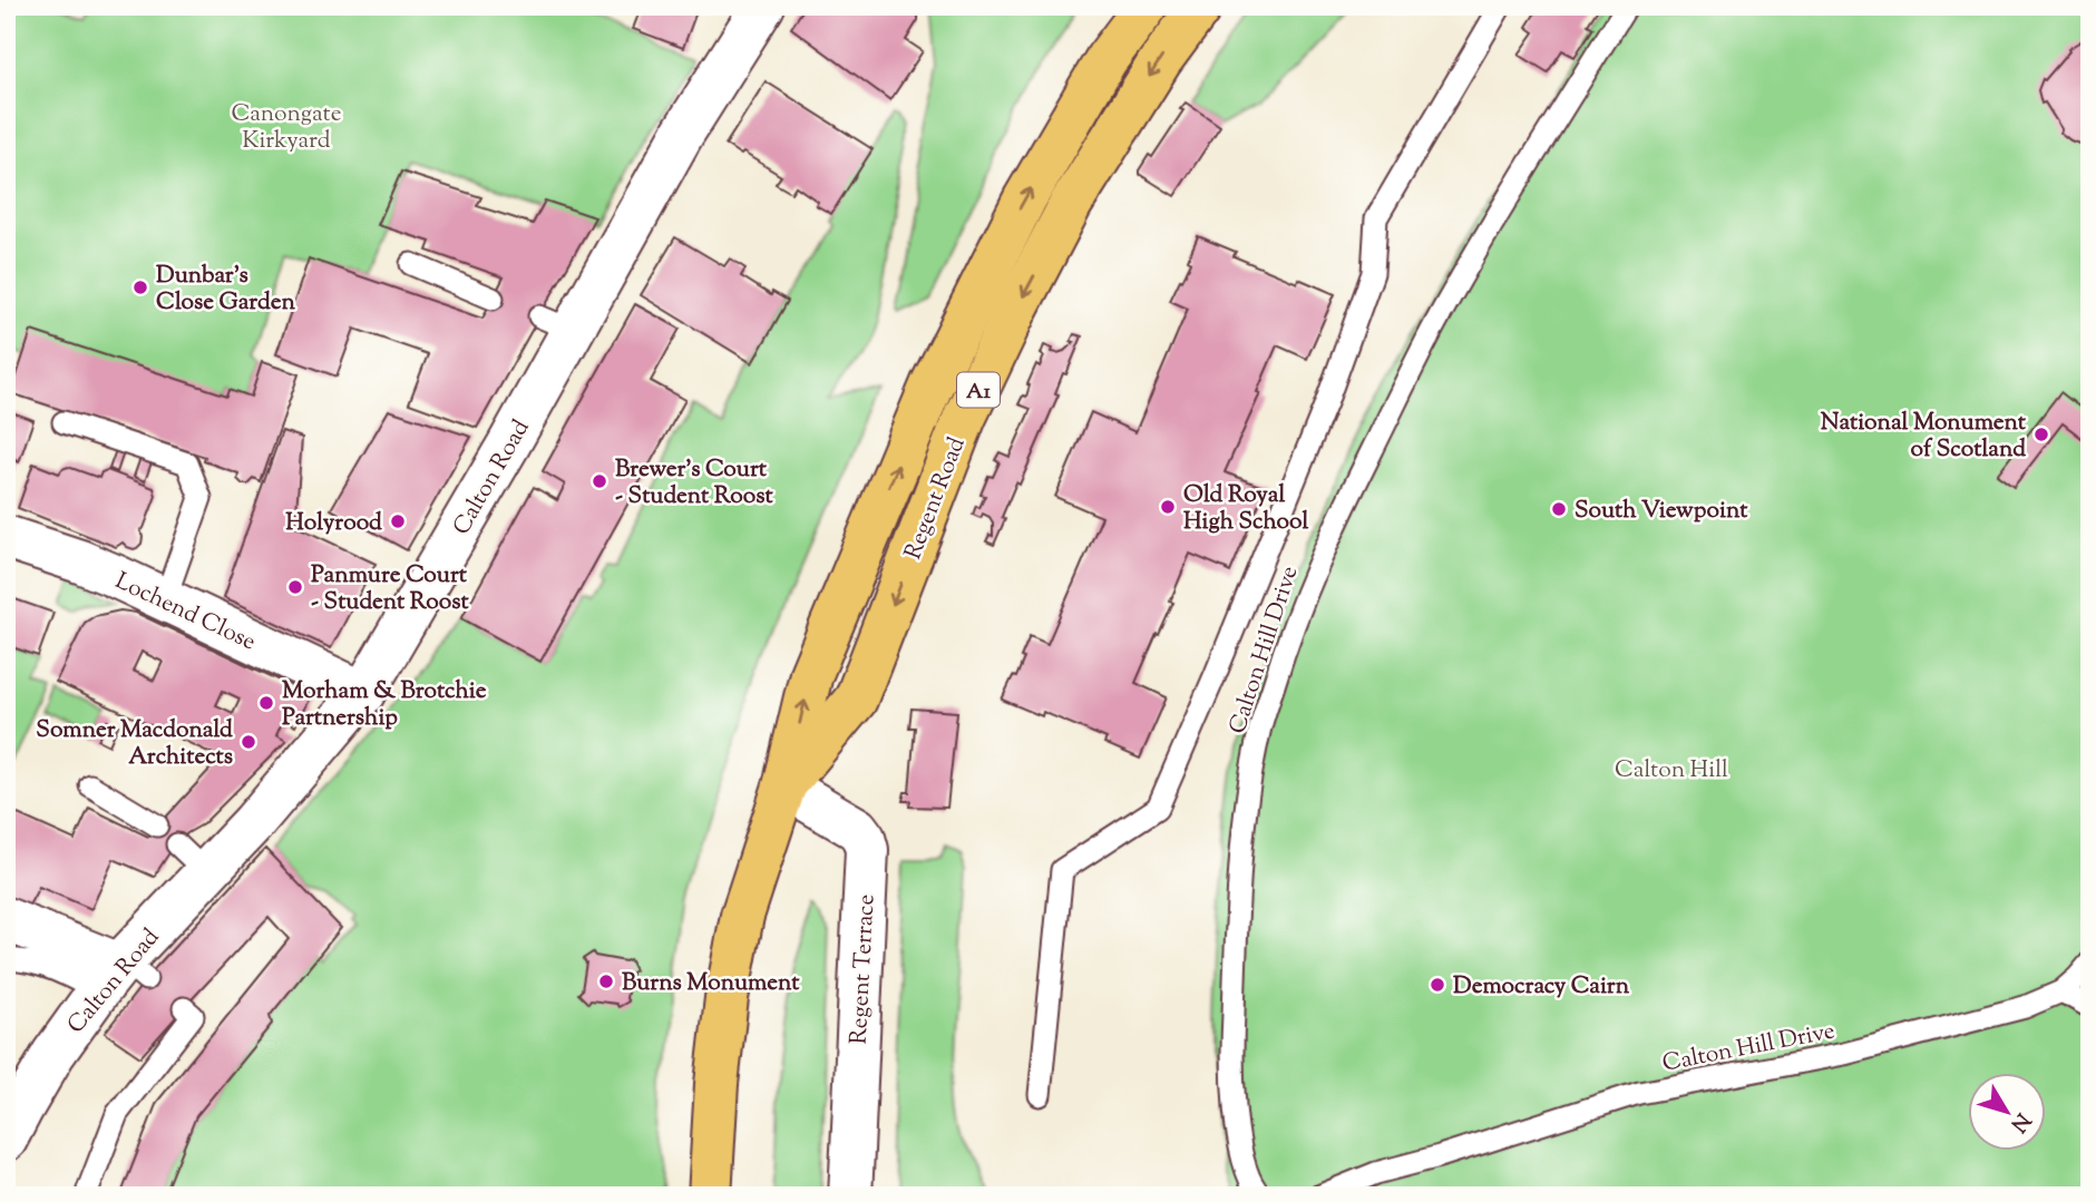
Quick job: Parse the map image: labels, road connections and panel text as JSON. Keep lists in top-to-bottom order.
{
  "streets": {
    "main road": ["A1", "Regent Road"],
    "street": ["Calton Road", "Lochend Close", "Regent Terrace"],
    "lane": ["Calton Hill Drive"]
  },
  "crossings": [
    ["Calton Road", "Lochend Close"],
    ["Regent Road", "Regent Terrace"]
  ],
  "parks": ["Canongate Kirkyard", "Calton Hill"],
  "places": [
    "Dunbar's Close Garden",
    "National Monument of Scotland",
    "Brewer’s Court - Student Roost",
    "Old Royal High School",
    "South Viewpoint",
    "Holyrood",
    "Panmure Court - Student Roost",
    "Morham & Brotchie Partnership",
    "Somner Macdonald Architects",
    "Burns Monument",
    "Democracy Cairn"
  ],
  "north": "bottom right"
}
